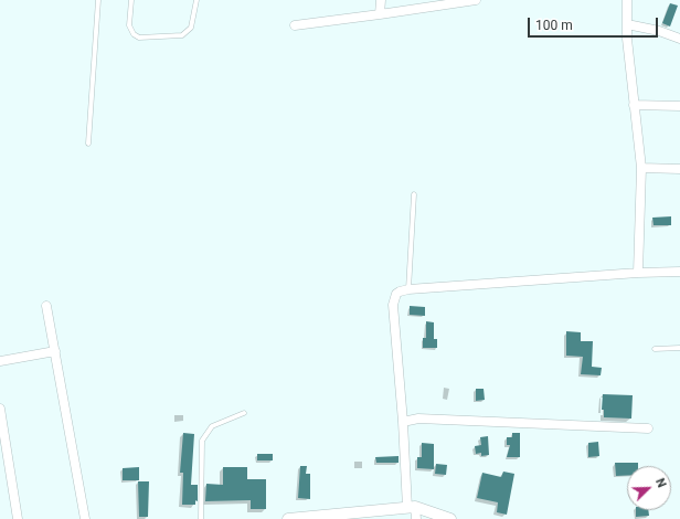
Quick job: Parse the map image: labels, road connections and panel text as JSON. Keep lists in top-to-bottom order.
{
  "scale_bar": "100 m",
  "north": "top right"
}
